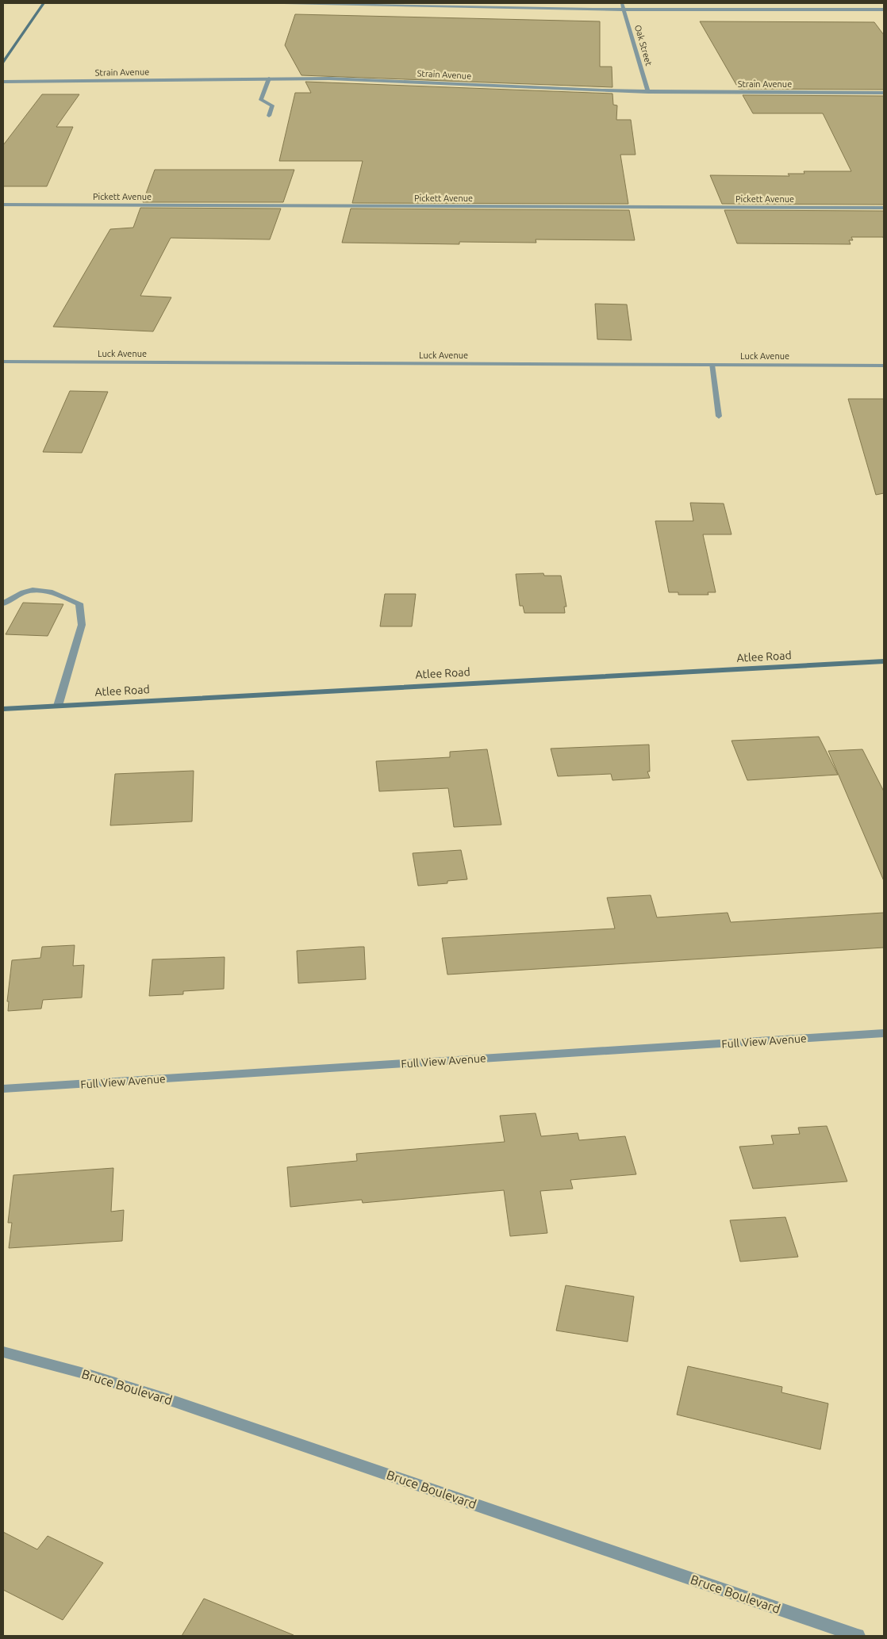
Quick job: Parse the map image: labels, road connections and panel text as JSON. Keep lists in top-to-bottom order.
{
  "streets": {
    "main road": ["Atlee Road"],
    "street": [
      "Oak Street",
      "Strain Avenue",
      "Pickett Avenue",
      "Luck Avenue",
      "Full View Avenue",
      "Bruce Boulevard"
    ]
  },
  "crossings": [
    ["Oak Street", "Strain Avenue"]
  ]
}
